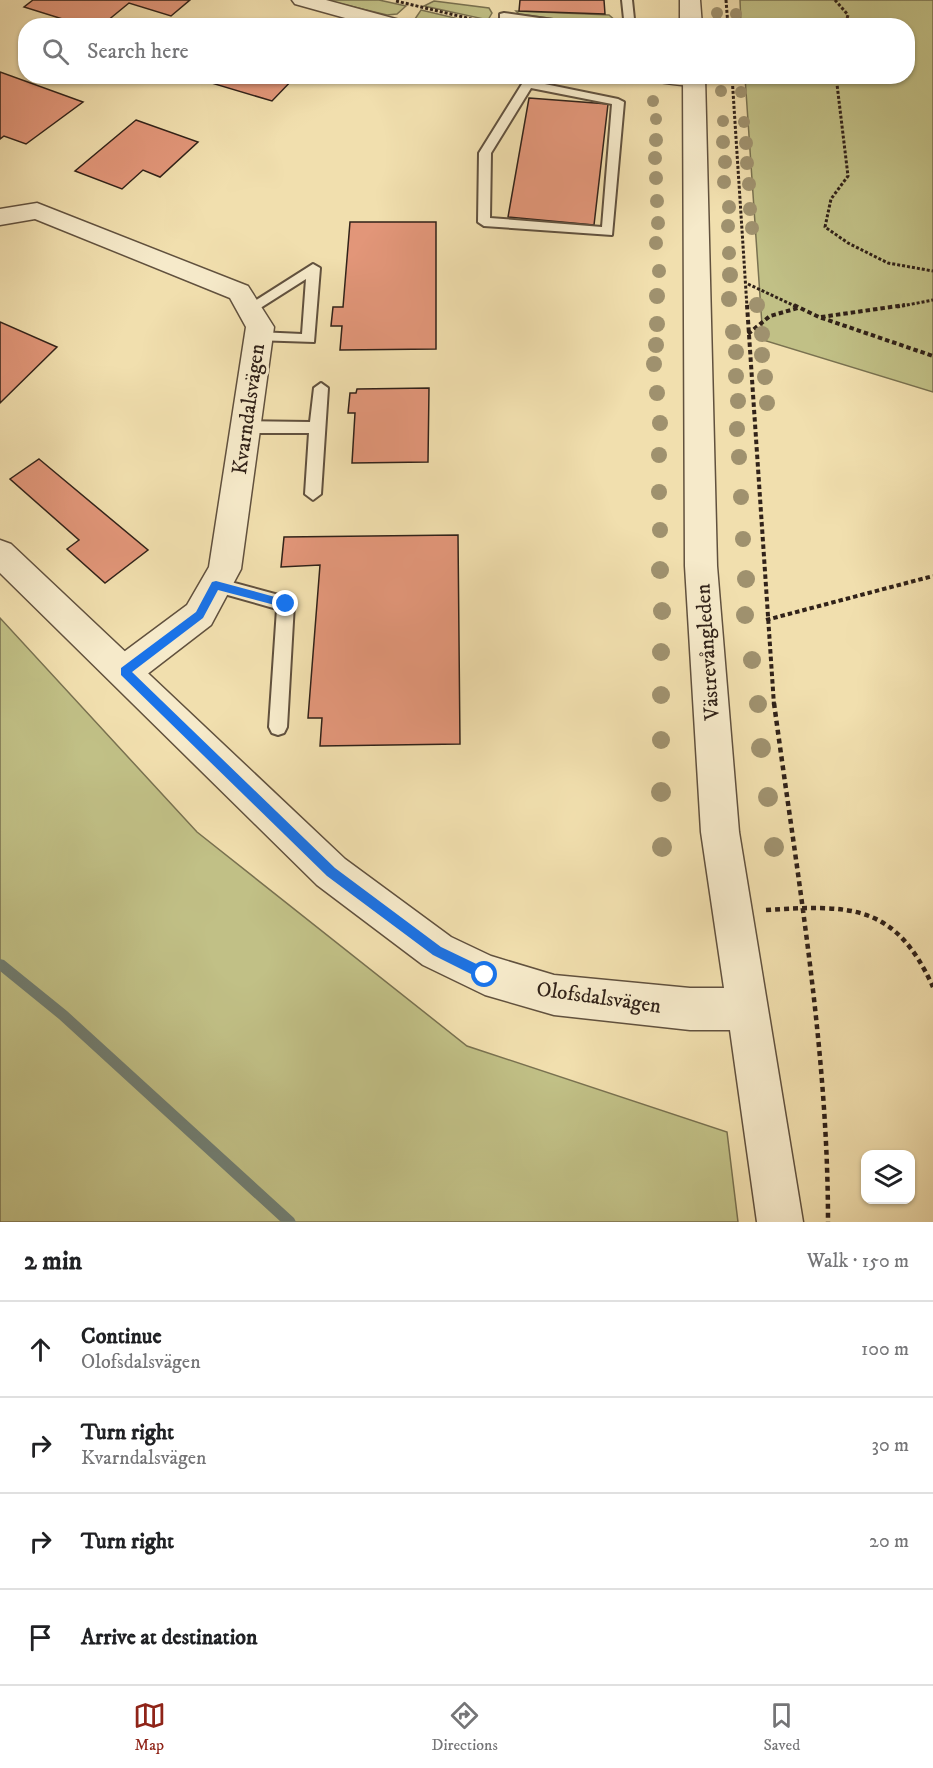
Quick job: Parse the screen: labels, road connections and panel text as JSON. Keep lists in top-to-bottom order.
{
  "streets": {
    "street": ["Kvarndalsvägen", "Västrevångleden", "Olofsdalsvägen"]
  },
  "crossings": [
    ["Kvarndalsvägen", "Olofsdalsvägen"],
    ["Västrevångleden", "Olofsdalsvägen"]
  ],
  "page": {
    "search": "Search here",
    "heading": ["2 min", "Walk · 150 m"],
    "list": [
      ["Continue", "Olofsdalsvägen", "100 m"],
      ["Turn right", "Kvarndalsvägen", "30 m"],
      ["Turn right", "20 m"],
      "Arrive at destination"
    ],
    "nav": ["Map", "Directions", "Saved"]
  }
}
